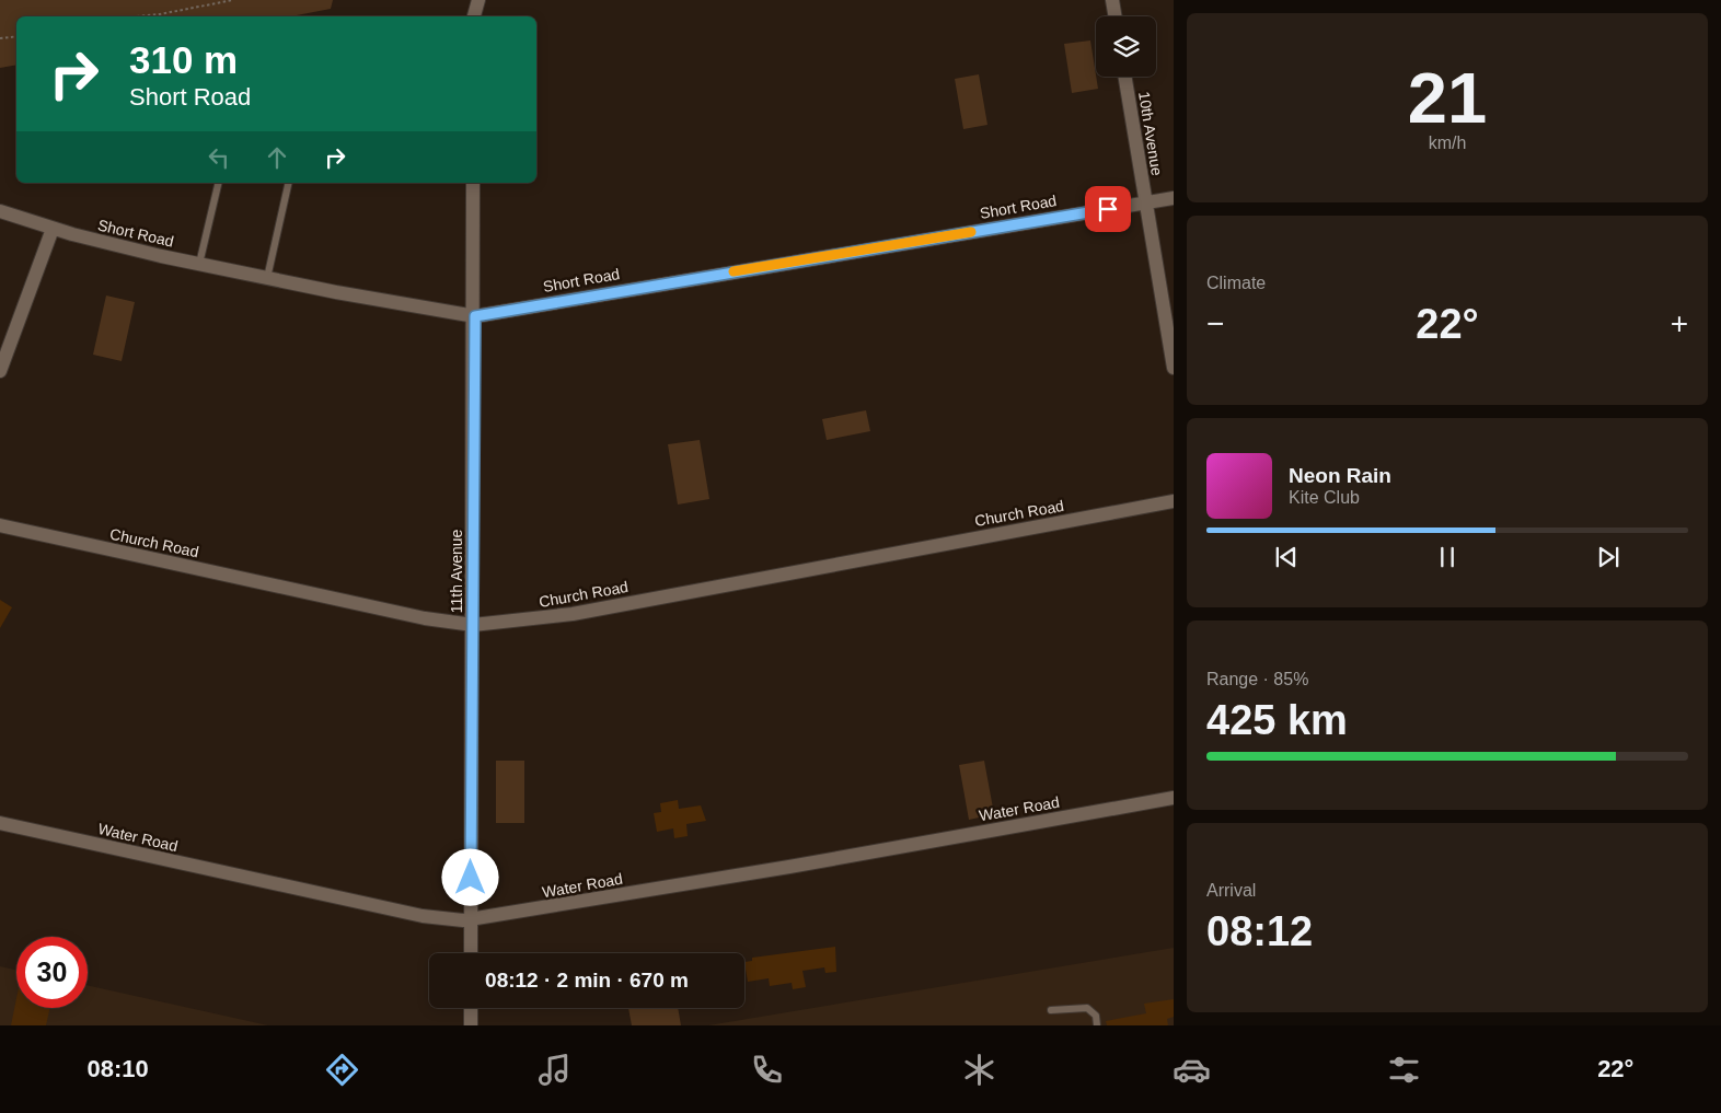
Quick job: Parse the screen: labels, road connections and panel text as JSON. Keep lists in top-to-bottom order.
{
  "streets": {
    "street": [
      "10th Avenue",
      "Short Road",
      "Church Road",
      "11th Avenue",
      "Water Road"
    ]
  },
  "crossings": [
    ["10th Avenue", "Short Road"],
    ["Short Road", "11th Avenue"],
    ["Church Road", "11th Avenue"],
    ["11th Avenue", "Water Road"]
  ],
  "page": {
    "tile": [
      ["21", "km/h"],
      "Climate",
      ["Range · 85%", "425 km"],
      ["Arrival", "08:12"]
    ],
    "turn": ["310 m", "Short Road"],
    "heat": ["−", "22°", "+"],
    "song": ["Neon Rain", "Kite Club"],
    "limit": "30",
    "trip": "08:12 · 2 min · 670 m",
    "tabs": ["08:10", "22°"]
  }
}
